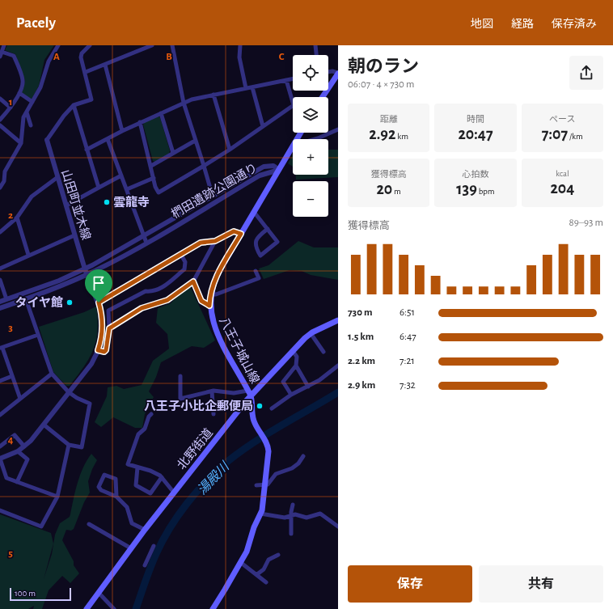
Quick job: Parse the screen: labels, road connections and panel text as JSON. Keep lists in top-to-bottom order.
{
  "streets": {
    "main road": ["八王子城山線", "北野街道"],
    "street": ["椚田遺跡公園通り", "山田町並木線"]
  },
  "crossings": [
    ["椚田遺跡公園通り", "山田町並木線"],
    ["椚田遺跡公園通り", "八王子城山線"],
    ["八王子城山線", "北野街道"]
  ],
  "water": ["湯殿川"],
  "places": ["雲龍寺", "タイヤ館", "八王子小比企郵便局"],
  "scale_bar": "100 m",
  "page": {
    "header": "Pacely",
    "nav": ["地図", "経路", "保存済み"],
    "heading": ["朝のラン", "06:07 · 4 × 730 m"],
    "map_buttons": ["+", "−"],
    "stats": [
      ["距離", "2.92 km"],
      ["時間", "20:47"],
      ["ペース", "7:07 /km"],
      ["獲得標高", "20 m"],
      ["心拍数", "139 bpm"],
      ["kcal", "204"]
    ],
    "chart": ["獲得標高", "89–93 m"],
    "list": [
      {
        "name": "730 m",
        "note": "6:51"
      },
      {
        "name": "1.5 km",
        "note": "6:47"
      },
      {
        "name": "2.2 km",
        "note": "7:21"
      },
      {
        "name": "2.9 km",
        "note": "7:32"
      }
    ],
    "buttons": ["保存", "共有"],
    "scale": "100 m"
  },
  "grid": {
    "columns": ["A", "B", "C"],
    "rows": [
      "1",
      "2",
      "3",
      "4",
      "5"
    ]
  }
}
